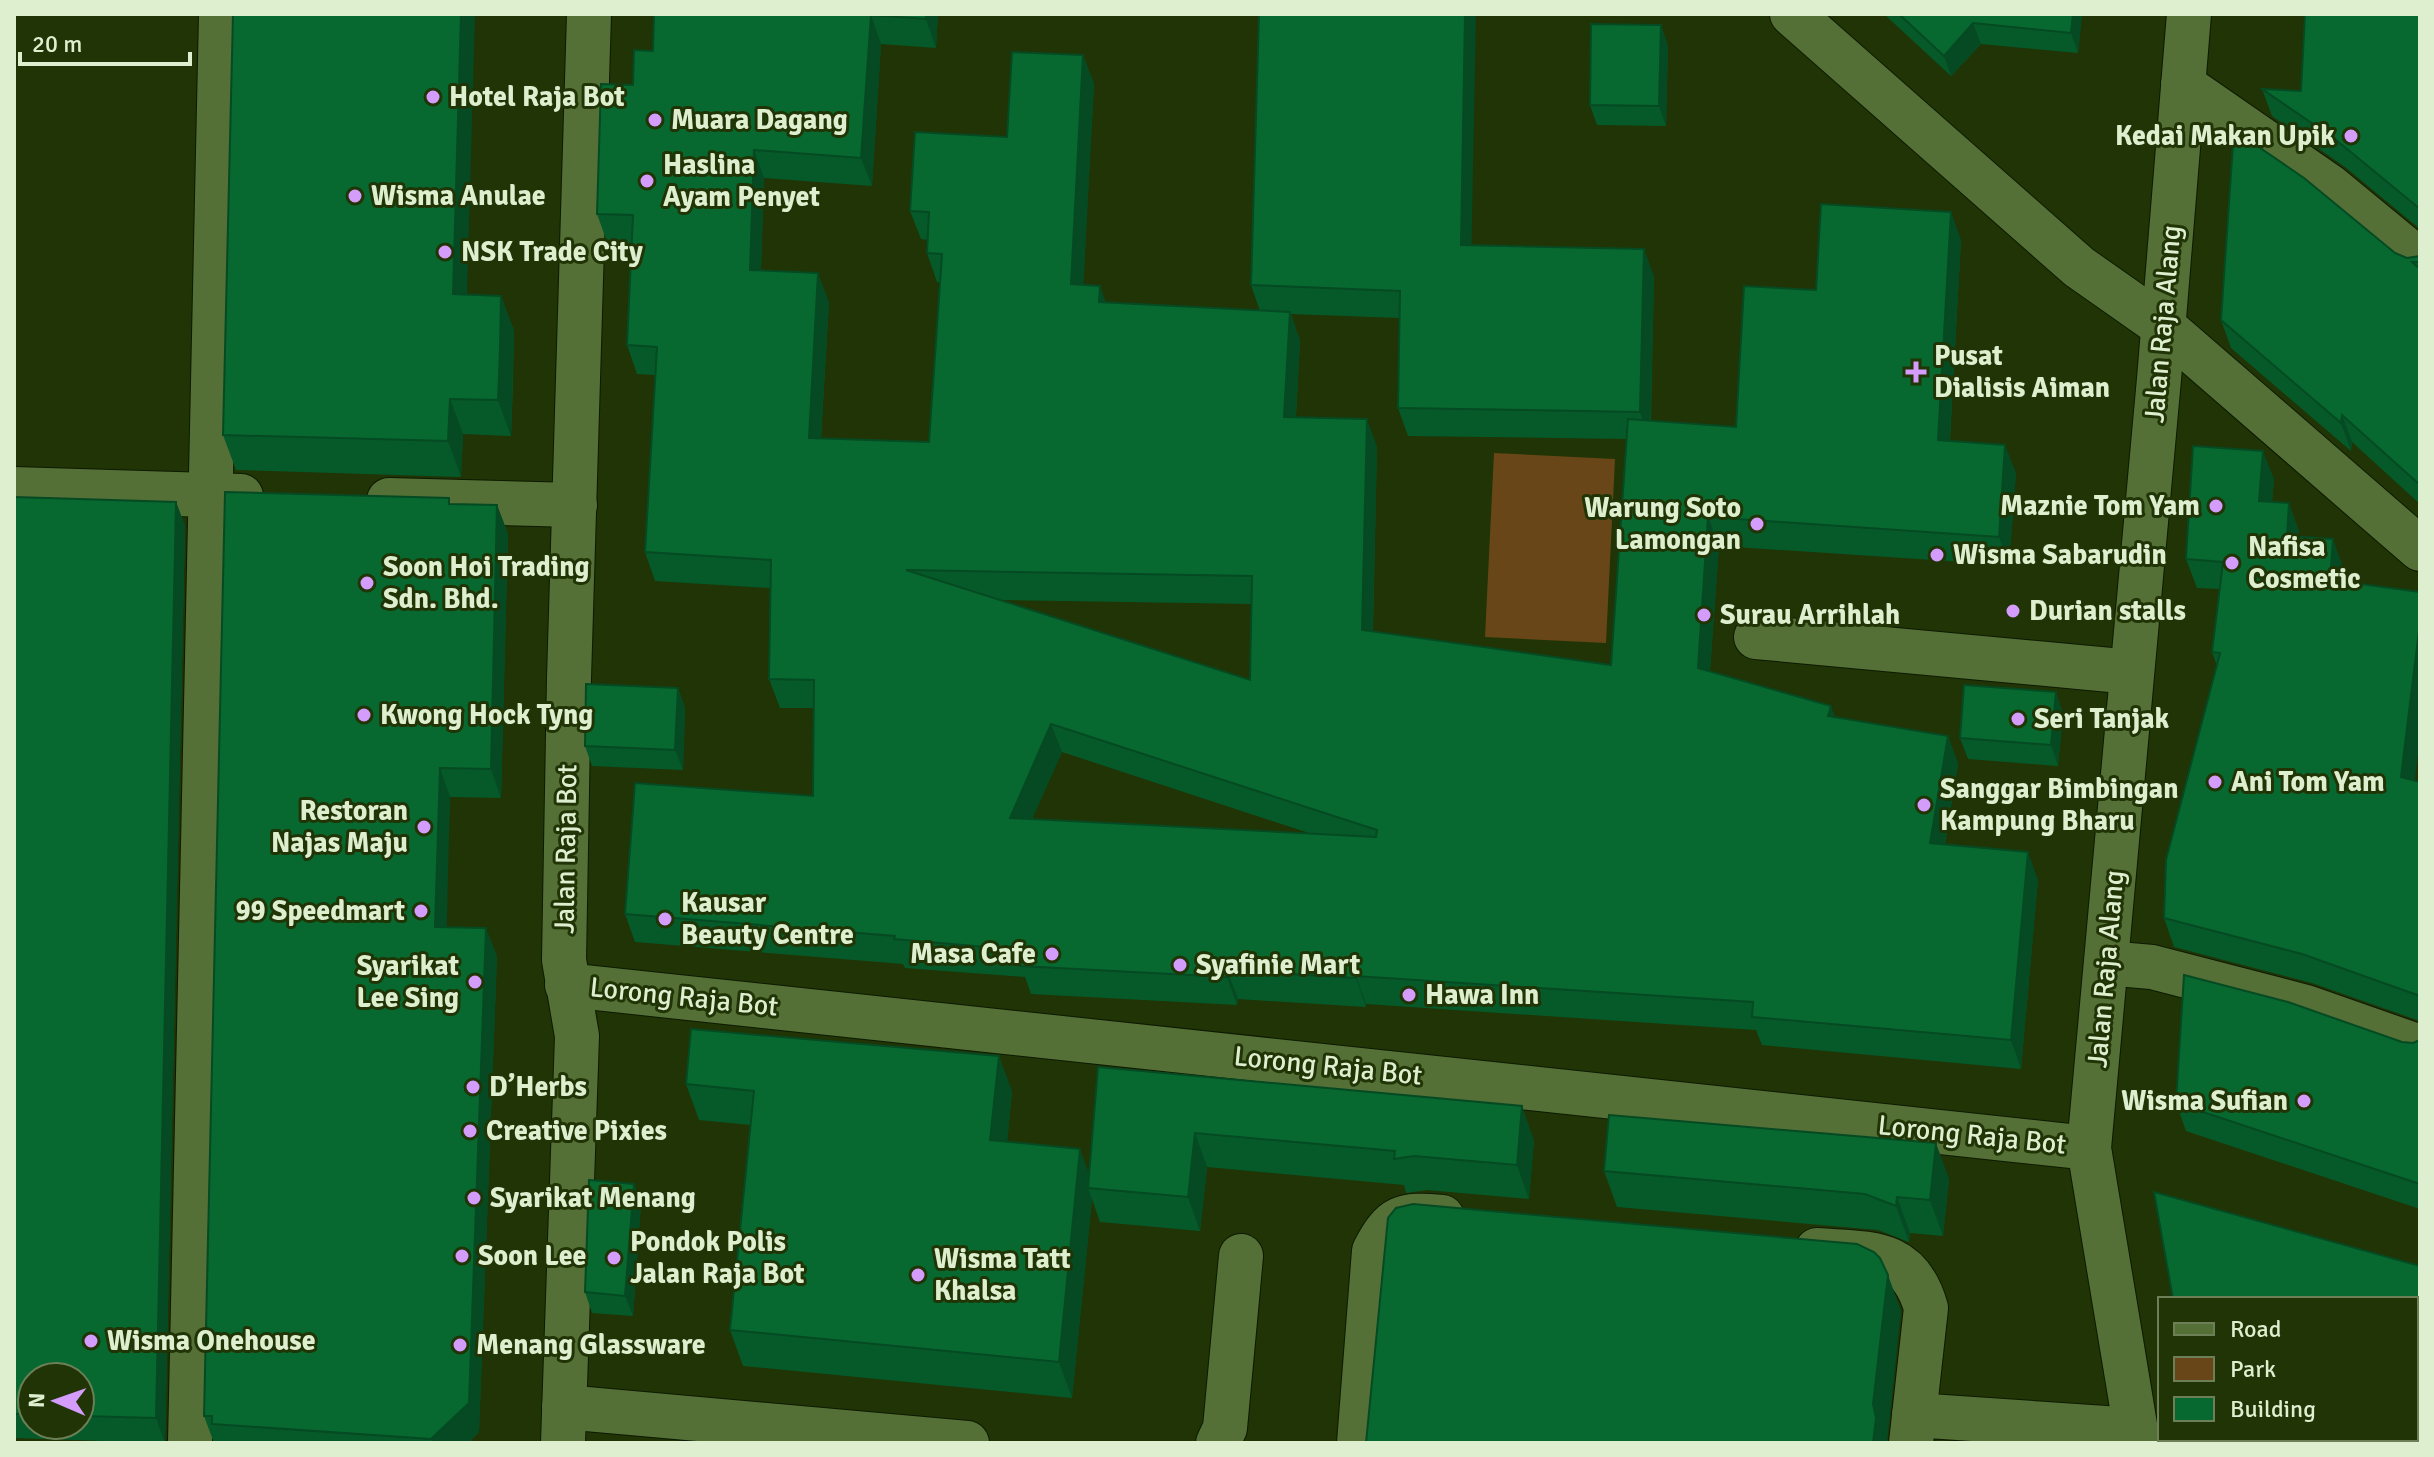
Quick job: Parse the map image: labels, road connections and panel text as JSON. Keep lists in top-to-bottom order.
{
  "streets": {
    "street": ["Jalan Raja Alang", "Jalan Raja Bot", "Lorong Raja Bot"]
  },
  "crossings": [
    ["Jalan Raja Alang", "Lorong Raja Bot"],
    ["Jalan Raja Bot", "Lorong Raja Bot"]
  ],
  "places": {
    "other": [
      "Hotel Raja Bot",
      "Muara Dagang",
      "Kedai Makan Upik",
      "Haslina Ayam Penyet",
      "Wisma Anulae",
      "NSK Trade City",
      "Maznie Tom Yam",
      "Warung Soto Lamongan",
      "Wisma Sabarudin",
      "Nafisa Cosmetic",
      "Soon Hoi Trading Sdn. Bhd.",
      "Durian stalls",
      "Surau Arrihlah",
      "Kwong Hock Tyng",
      "Seri Tanjak",
      "Ani Tom Yam",
      "Sanggar Bimbingan Kampung Bharu",
      "Restoran Najas Maju",
      "99 Speedmart",
      "Kausar Beauty Centre",
      "Masa Cafe",
      "Syafinie Mart",
      "Syarikat Lee Sing",
      "Hawa Inn",
      "D’Herbs",
      "Wisma Sufian",
      "Creative Pixies",
      "Syarikat Menang",
      "Soon Lee",
      "Pondok Polis Jalan Raja Bot",
      "Wisma Tatt Khalsa",
      "Wisma Onehouse",
      "Menang Glassware"
    ],
    "health": ["Pusat Dialisis Aiman"]
  },
  "legend": ["Road", "Park", "Building"],
  "scale_bar": "20 m",
  "north": "left"
}
